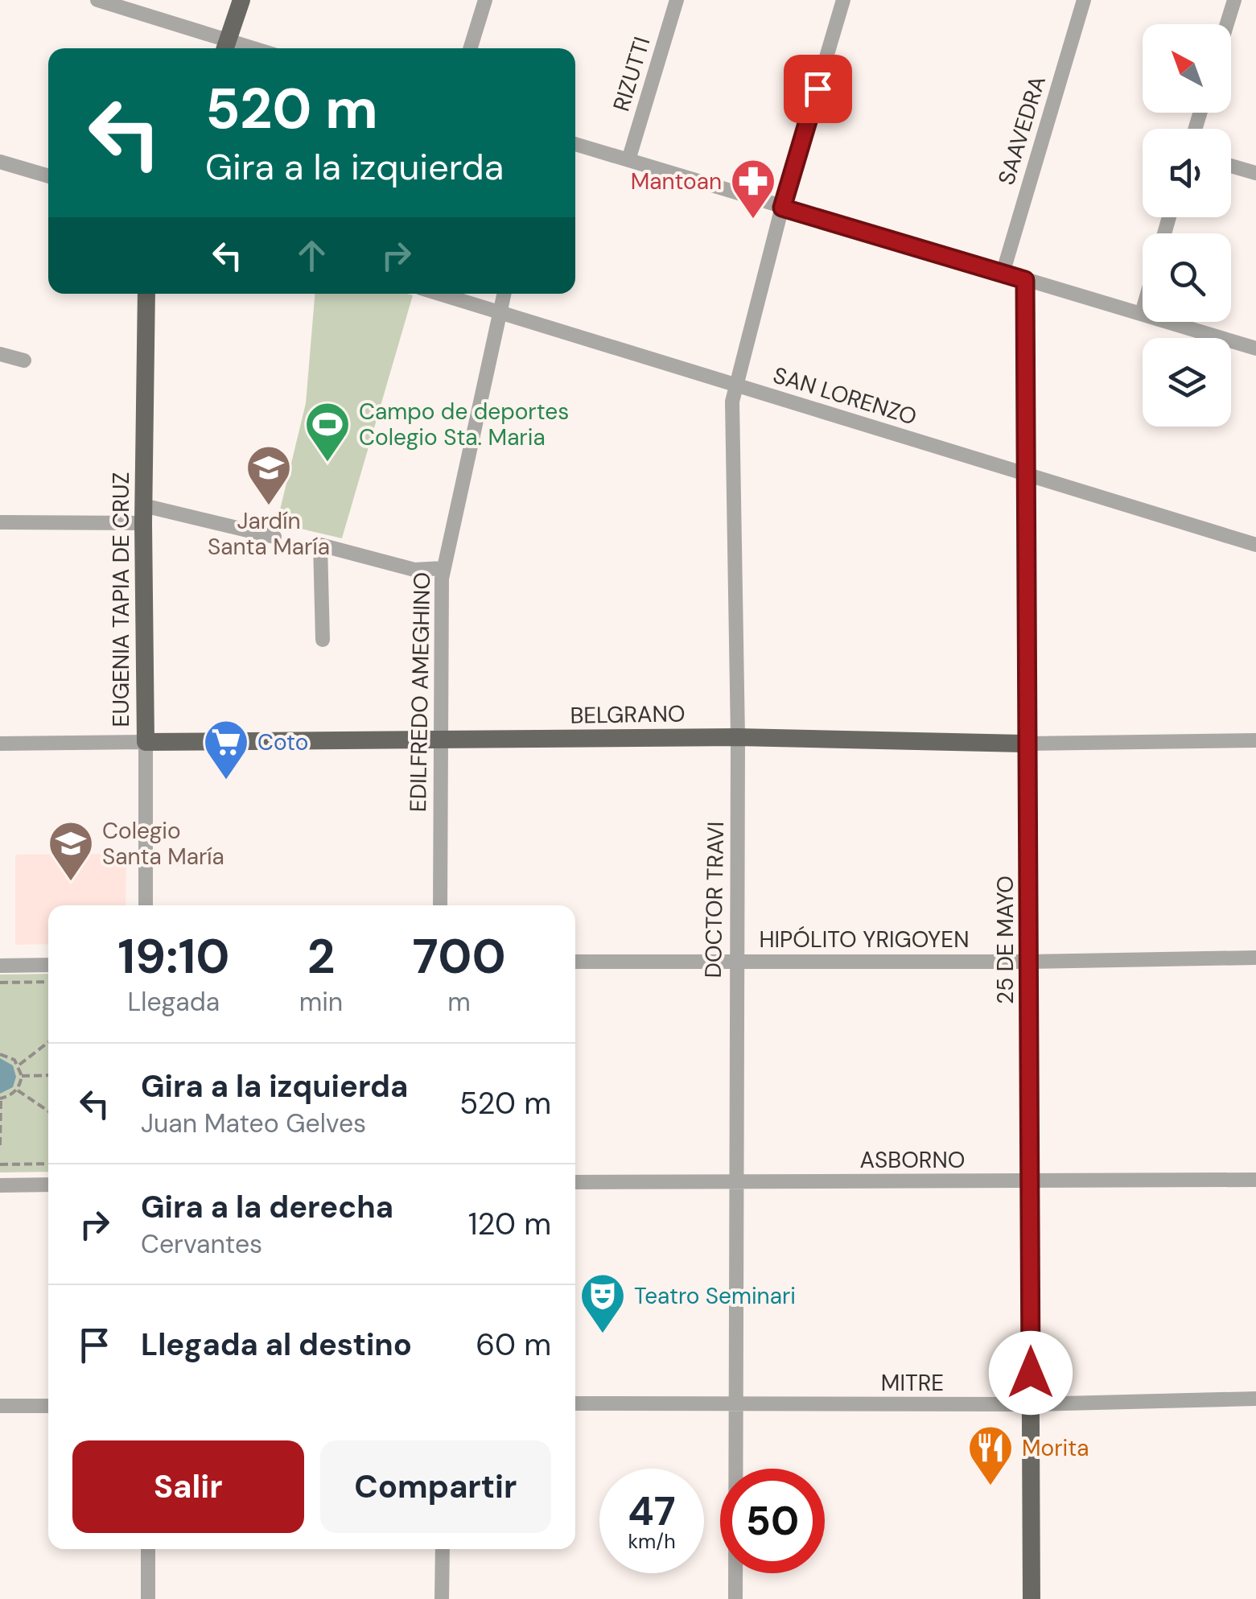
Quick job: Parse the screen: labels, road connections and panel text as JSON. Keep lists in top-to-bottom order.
{
  "streets": {
    "main road": ["EUGENIA TAPIA DE CRUZ", "BELGRANO", "25 DE MAYO"],
    "street": [
      "RIZUTTI",
      "SAAVEDRA",
      "SAN LORENZO",
      "EDILFREDO AMEGHINO",
      "DOCTOR TRAVI",
      "HIPÓLITO YRIGOYEN",
      "ASBORNO",
      "MITRE"
    ]
  },
  "crossings": [
    ["SAN LORENZO", "EDILFREDO AMEGHINO"],
    ["SAN LORENZO", "DOCTOR TRAVI"],
    ["SAN LORENZO", "25 DE MAYO"],
    ["EUGENIA TAPIA DE CRUZ", "BELGRANO"],
    ["EDILFREDO AMEGHINO", "BELGRANO"],
    ["BELGRANO", "DOCTOR TRAVI"],
    ["BELGRANO", "25 DE MAYO"],
    ["DOCTOR TRAVI", "HIPÓLITO YRIGOYEN"],
    ["DOCTOR TRAVI", "ASBORNO"],
    ["DOCTOR TRAVI", "MITRE"],
    ["HIPÓLITO YRIGOYEN", "25 DE MAYO"],
    ["25 DE MAYO", "ASBORNO"],
    ["25 DE MAYO", "MITRE"]
  ],
  "places": {
    "pharmacy": ["Mantoan"],
    "sports": ["Campo de deportes Colegio Sta. Maria"],
    "school or university": ["Jardín Santa María", "Colegio Santa María"],
    "supermarket": ["Coto"],
    "theatre": ["Teatro Seminari"],
    "restaurant": ["Morita"]
  },
  "north": "top left",
  "page": {
    "turn": ["520 m", "Gira a la izquierda"],
    "eta": [
      "19:10",
      "Llegada",
      "2",
      "min",
      "700",
      "m"
    ],
    "list": [
      {
        "name": "Gira a la izquierda",
        "note": "Juan Mateo Gelves",
        "value": "520 m"
      },
      {
        "name": "Gira a la derecha",
        "note": "Cervantes",
        "value": "120 m"
      },
      {
        "name": "Llegada al destino",
        "value": "60 m"
      }
    ],
    "buttons": ["Salir", "Compartir"],
    "speed": "47 km/h",
    "limit": "50"
  }
}
